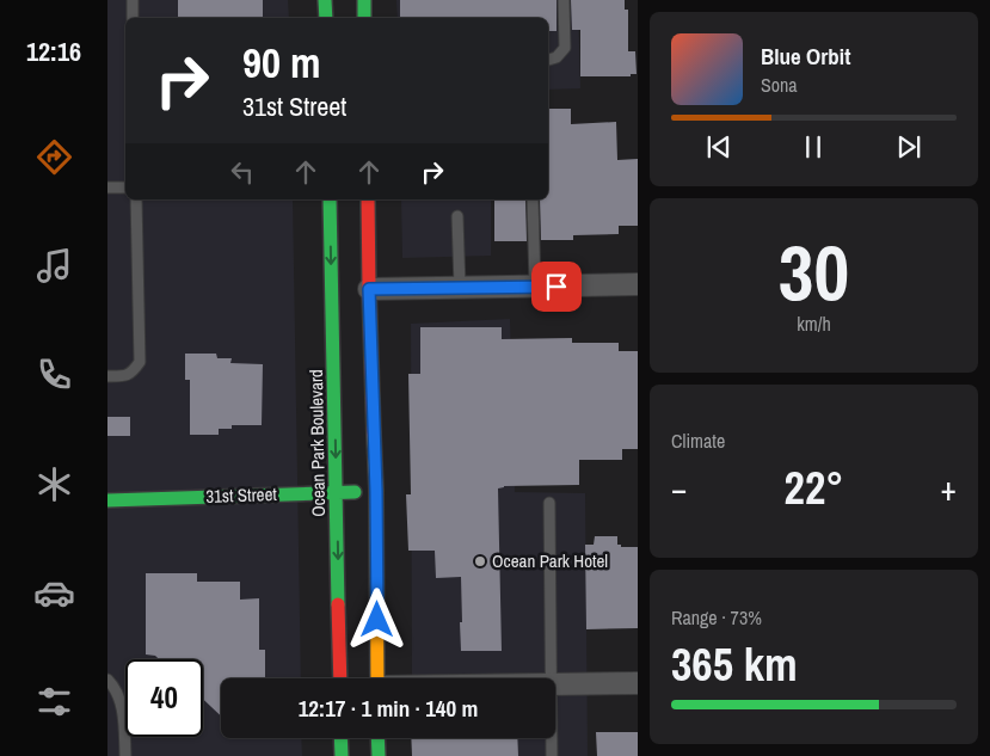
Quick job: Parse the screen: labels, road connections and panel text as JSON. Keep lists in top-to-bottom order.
{
  "streets": {
    "street": ["Ocean Park Boulevard", "31st Street"]
  },
  "crossings": [
    ["Ocean Park Boulevard", "31st Street"]
  ],
  "places": ["Ocean Park Hotel"],
  "page": {
    "tabs": "12:16",
    "turn": ["90 m", "31st Street"],
    "song": ["Blue Orbit", "Sona"],
    "tile": [
      ["30", "km/h"],
      "Climate",
      ["Range · 73%", "365 km"]
    ],
    "heat": ["−", "22°", "+"],
    "limit": "40",
    "trip": "12:17 · 1 min · 140 m"
  }
}
